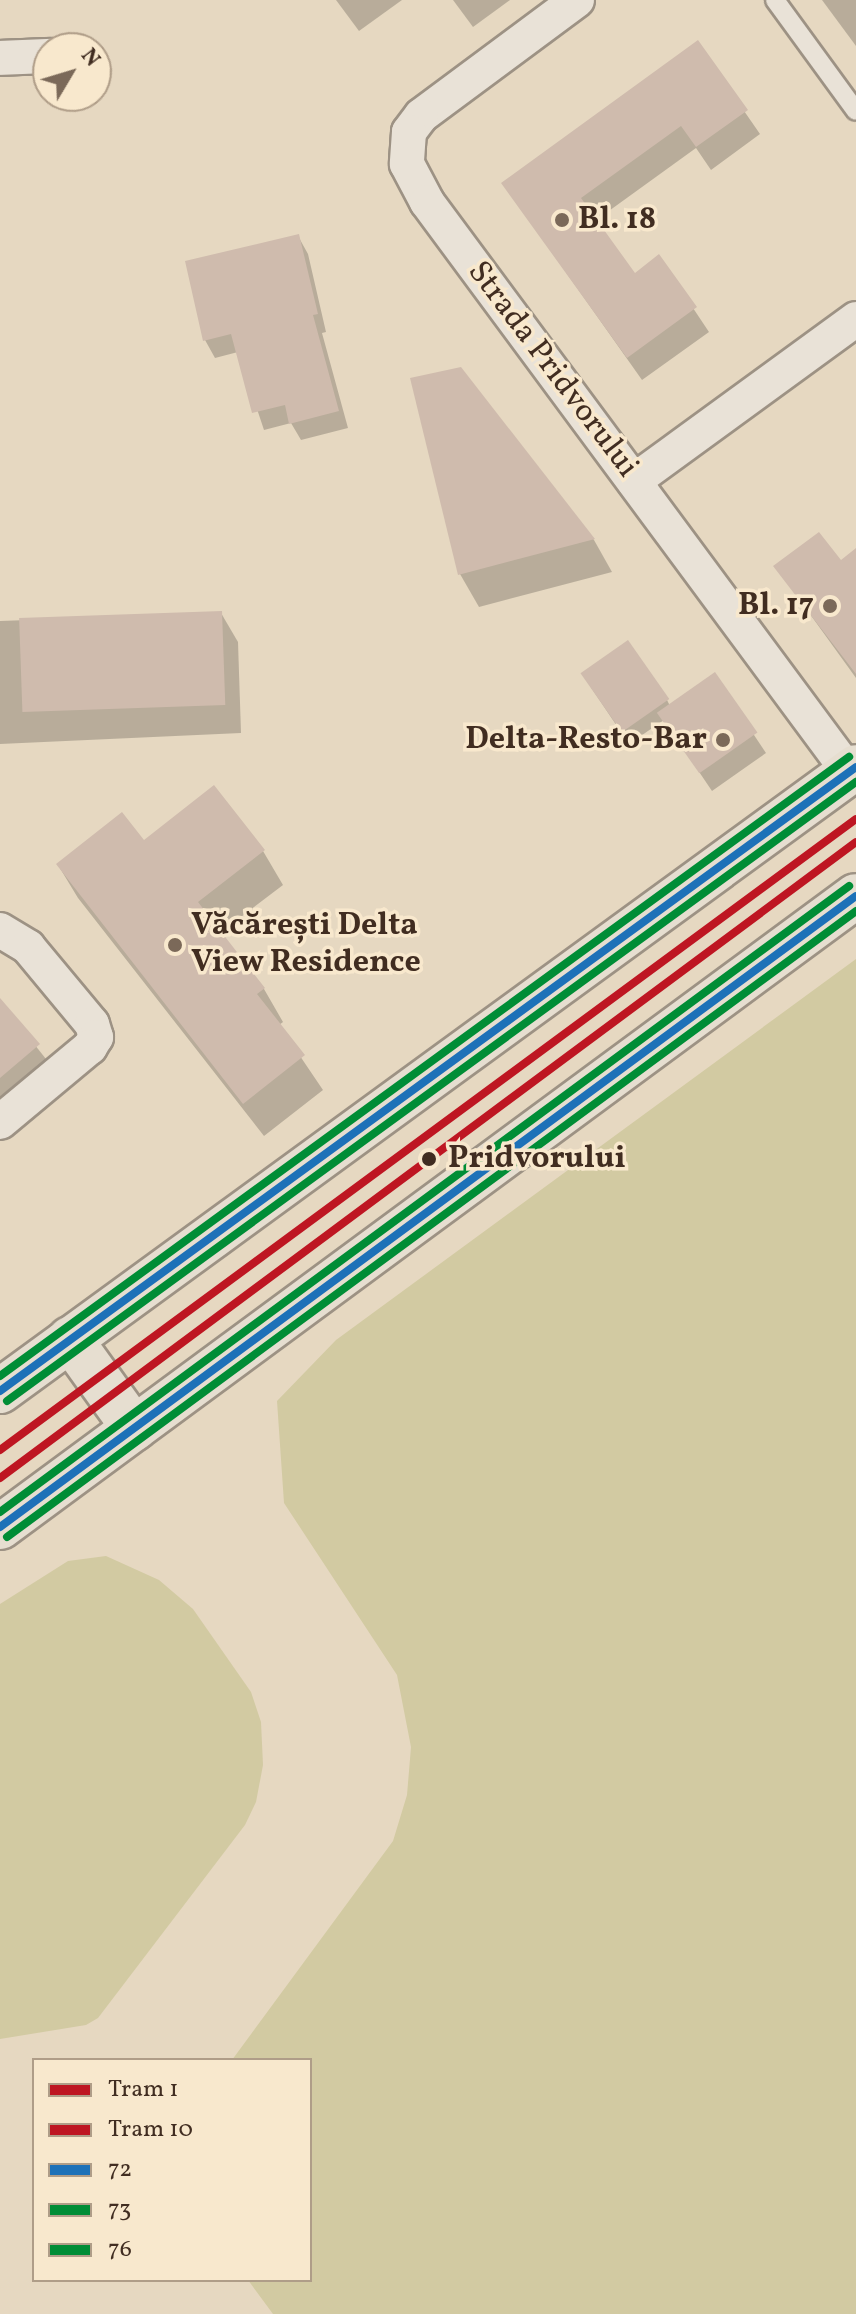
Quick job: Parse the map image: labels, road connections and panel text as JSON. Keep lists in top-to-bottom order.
{
  "streets": {
    "street": ["Strada Pridvorului"]
  },
  "places": [
    "Bl. 18",
    "Bl. 17",
    "Delta-Resto-Bar",
    "Văcărești Delta View Residence",
    "Pridvorului"
  ],
  "lines": [
    "transit line 76",
    "transit line 72",
    "transit line 73",
    "tram line 10",
    "tram line 1"
  ],
  "legend": [
    "Tram 1",
    "Tram 10",
    "72",
    "73",
    "76"
  ],
  "north": "top right"
}
